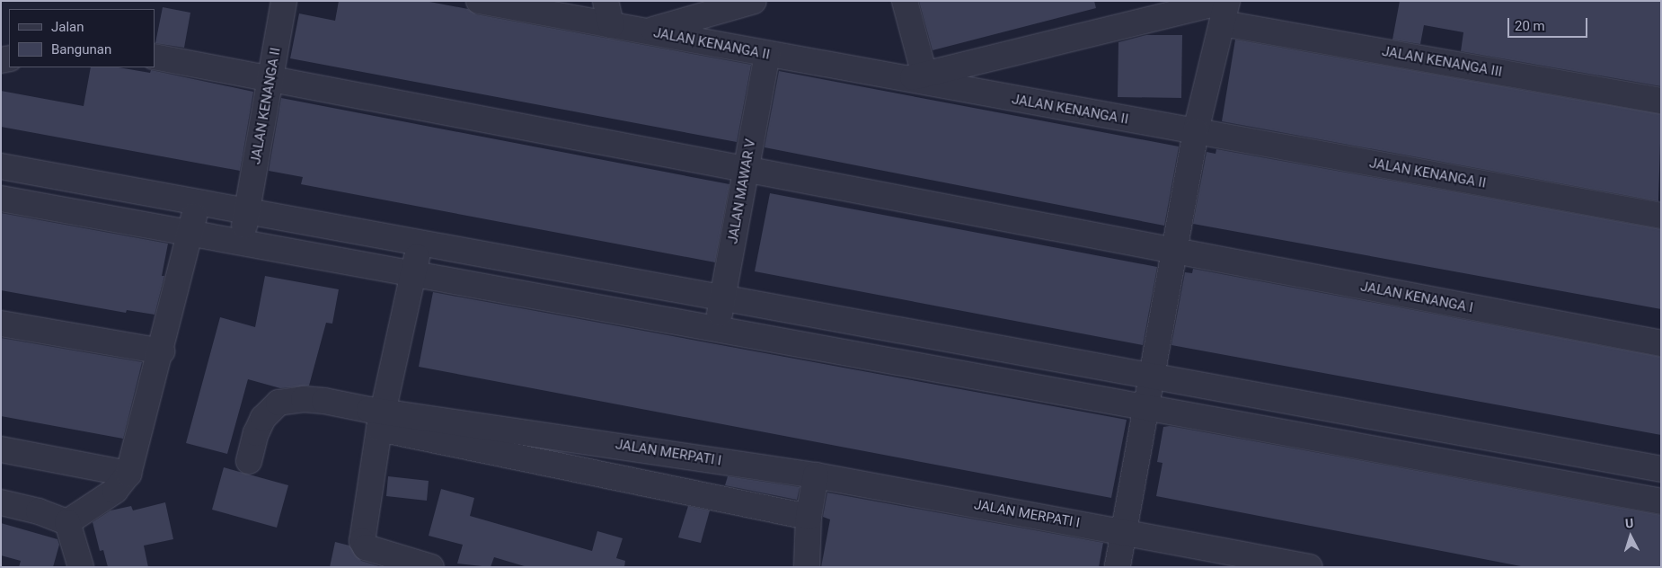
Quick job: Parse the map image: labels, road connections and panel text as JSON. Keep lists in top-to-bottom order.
{
  "streets": {
    "street": [
      "JALAN KENANGA II",
      "JALAN KENANGA III",
      "JALAN MAWAR V",
      "JALAN KENANGA I",
      "JALAN MERPATI I"
    ]
  },
  "crossings": [
    ["JALAN KENANGA II", "JALAN MAWAR V"],
    ["JALAN KENANGA II", "JALAN KENANGA I"],
    ["JALAN MAWAR V", "JALAN KENANGA I"]
  ],
  "legend": ["Jalan", "Bangunan"],
  "scale_bar": "20 m",
  "north": "top"
}
